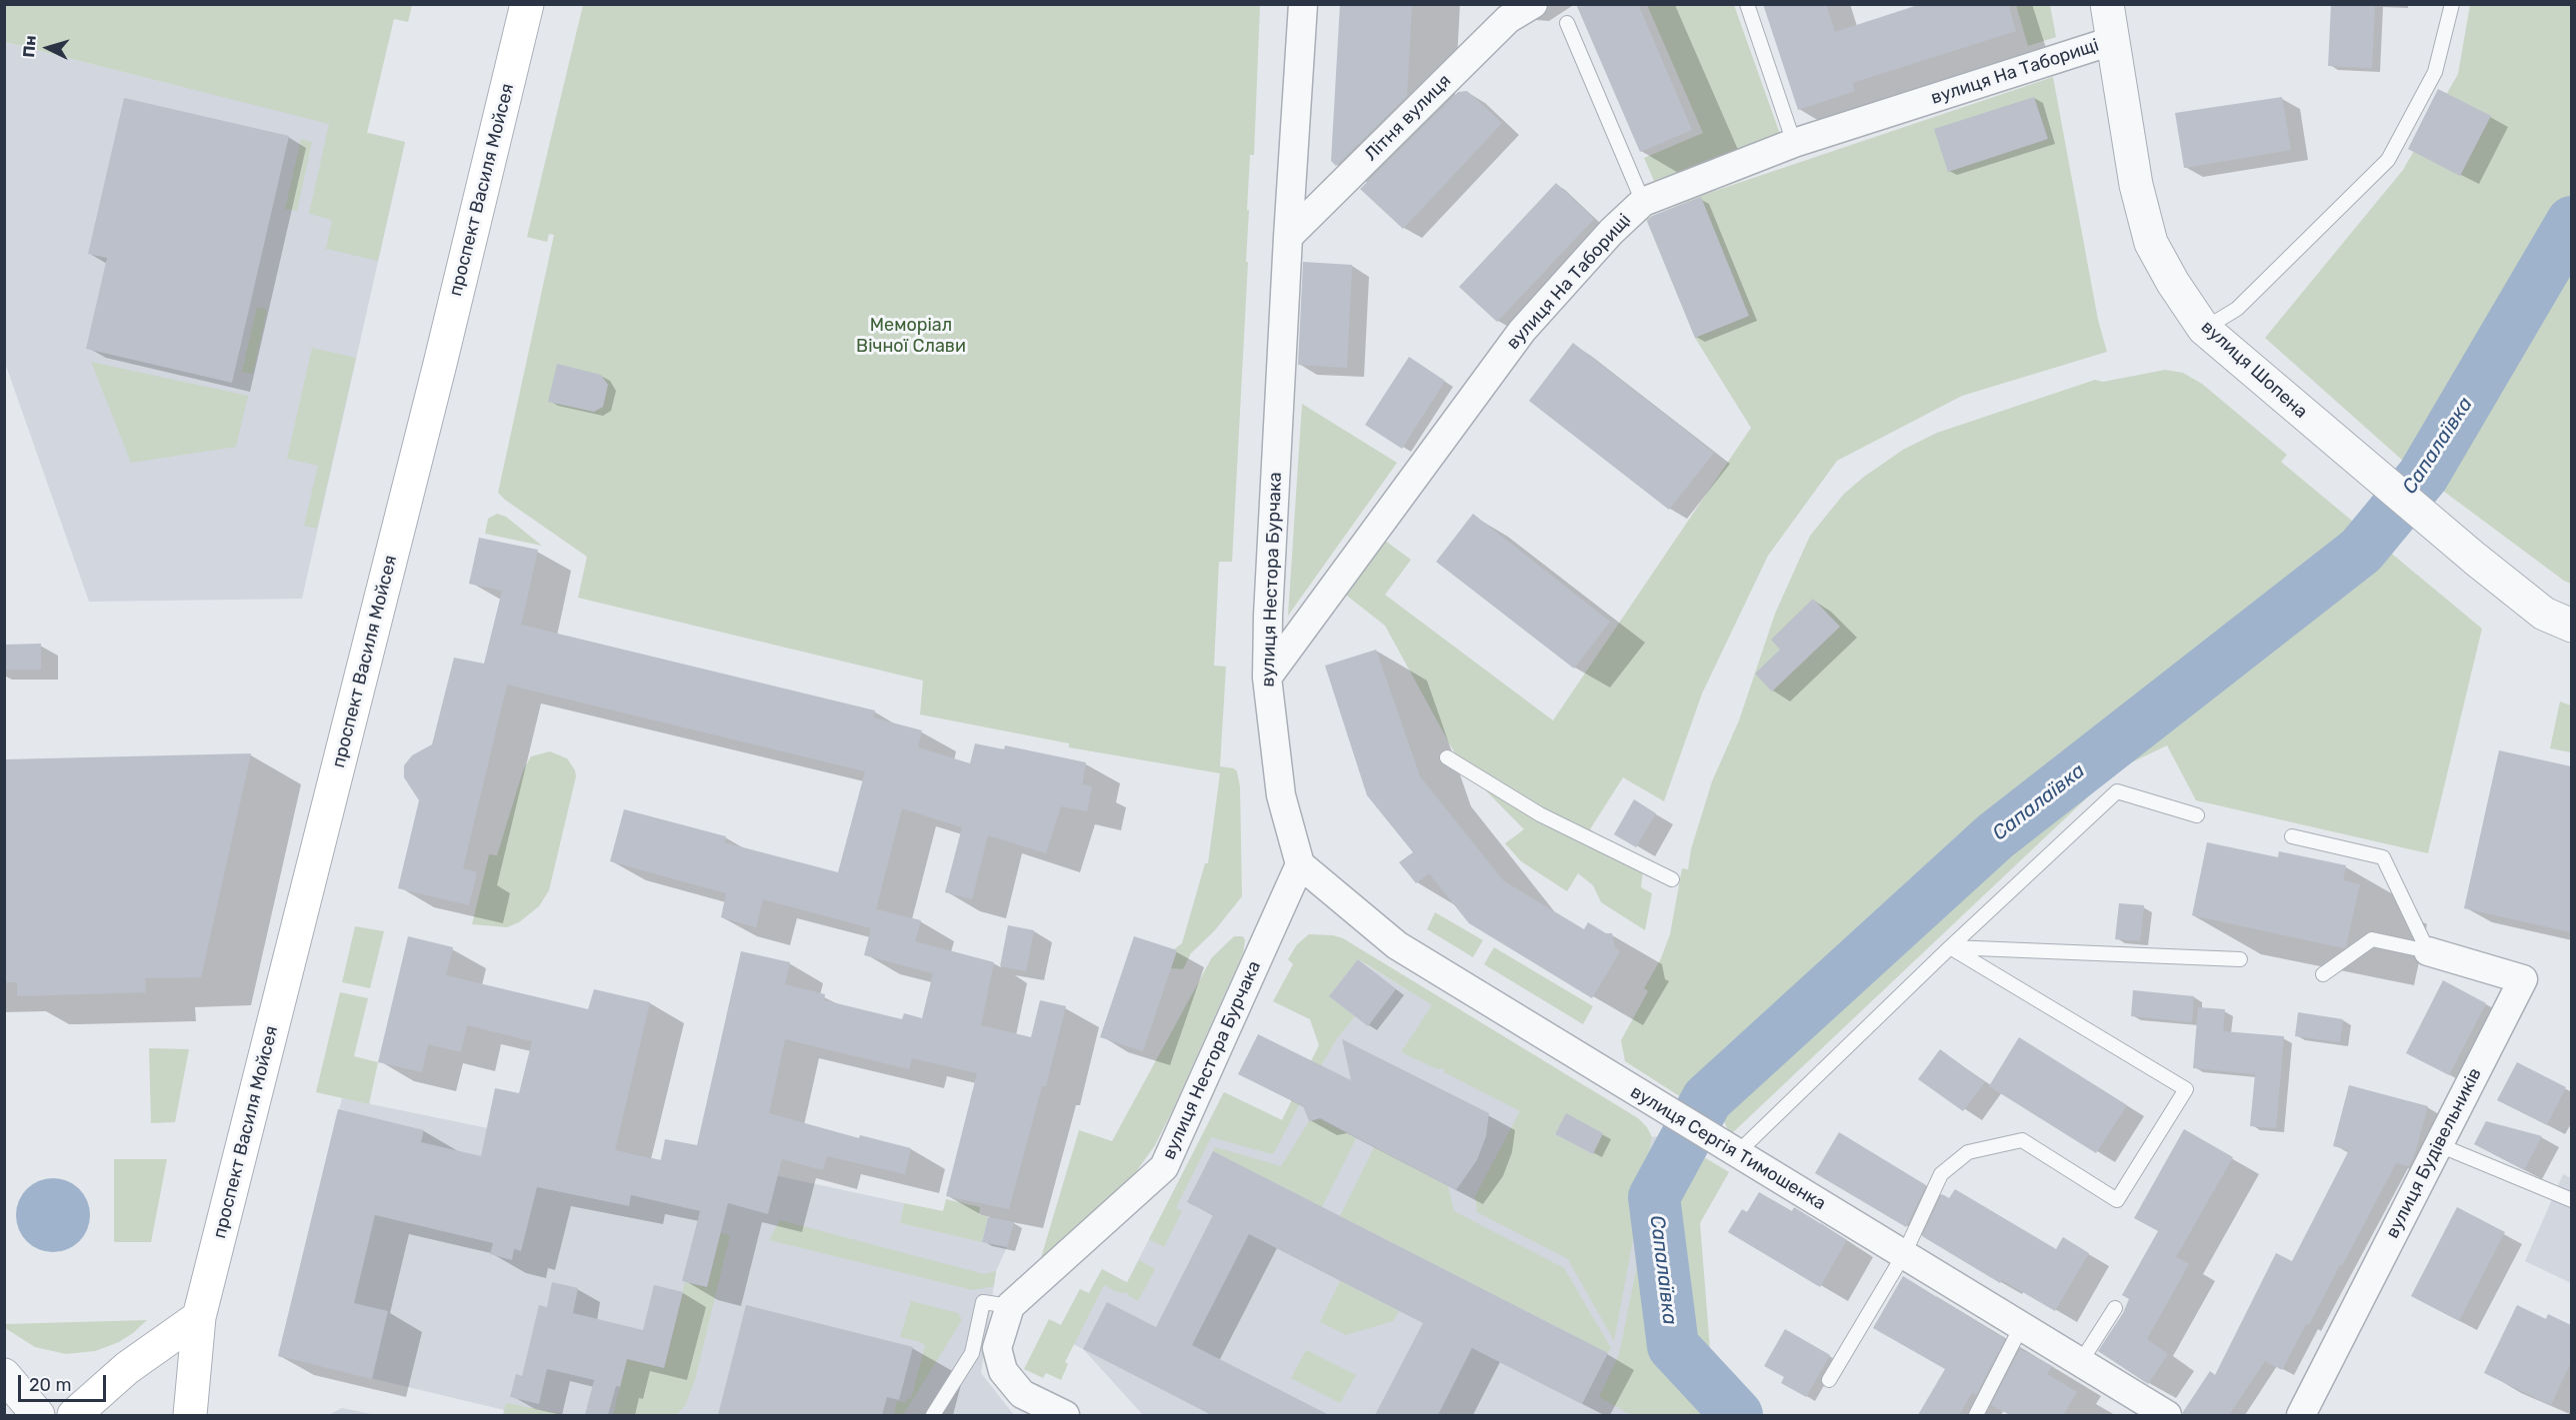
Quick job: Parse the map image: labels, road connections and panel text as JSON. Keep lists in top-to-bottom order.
{
  "streets": {
    "main road": ["проспект Василя Мойсея"],
    "street": [
      "вулиця На Таборищі",
      "Літня вулиця",
      "вулиця Шопена",
      "вулиця Нестора Бурчака",
      "вулиця Сергія Тимошенка",
      "вулиця Будівельників"
    ]
  },
  "crossings": [
    ["вулиця На Таборищі", "вулиця Шопена"],
    ["вулиця На Таборищі", "вулиця Нестора Бурчака"],
    ["Літня вулиця", "вулиця Нестора Бурчака"],
    ["вулиця Нестора Бурчака", "вулиця Сергія Тимошенка"]
  ],
  "water": ["Сапалаївка"],
  "parks": ["Меморіал Вічної Слави"],
  "scale_bar": "20 m",
  "north": "left"
}
